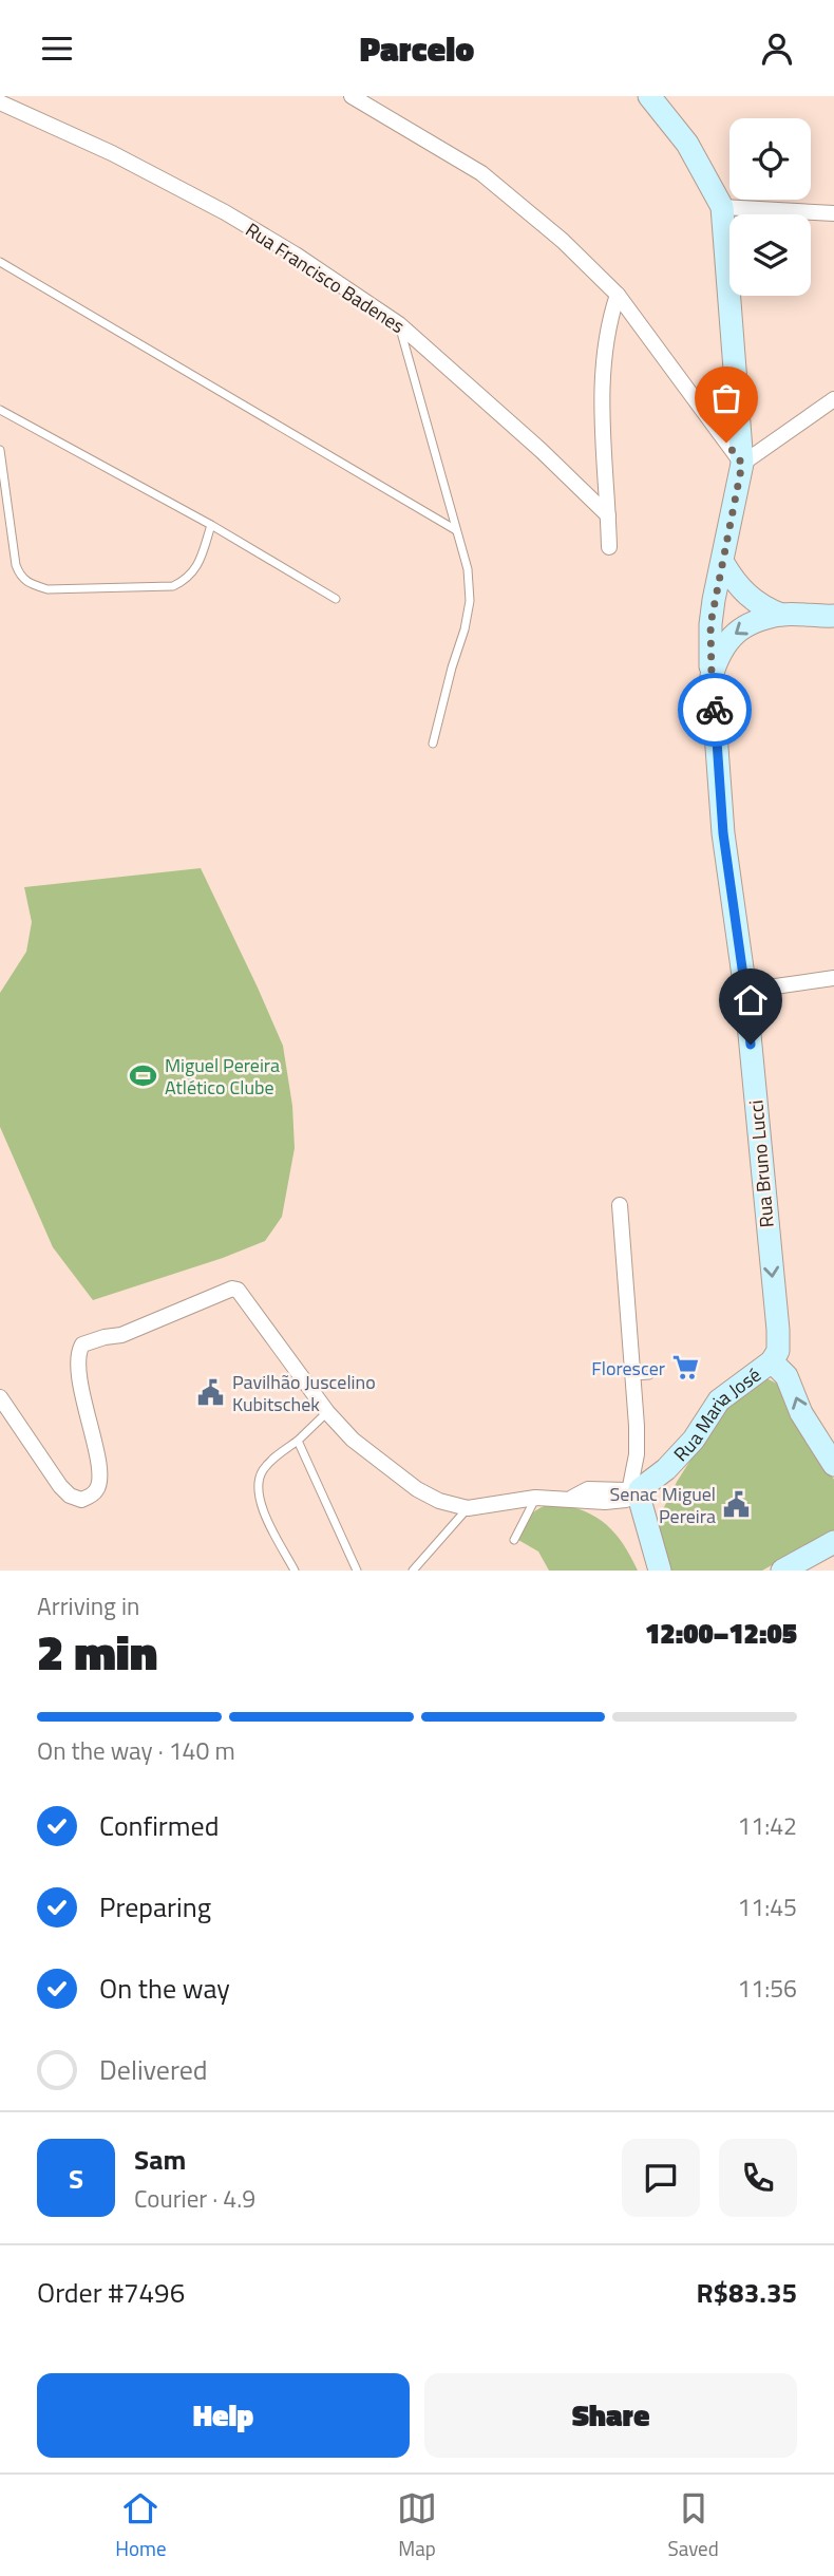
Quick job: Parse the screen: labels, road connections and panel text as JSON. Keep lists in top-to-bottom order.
{
  "streets": {
    "street": ["Rua Francisco Badenes", "Rua Bruno Lucci", "Rua Maria José"]
  },
  "crossings": [
    ["Rua Bruno Lucci", "Rua Maria José"]
  ],
  "places": {
    "sports": ["Miguel Pereira Atlético Clube"],
    "supermarket": ["Florescer"],
    "public building": ["Pavilhão Juscelino Kubitschek", "Senac Miguel Pereira"]
  },
  "page": {
    "header": "Parcelo",
    "heading": ["2 min", "Arriving in", "12:00–12:05"],
    "panel": [
      "Sam",
      "Courier · 4.9",
      "Order #7496",
      "R$83.35"
    ],
    "bar": "On the way · 140 m",
    "list": [
      ["Confirmed", "11:42"],
      ["Preparing", "11:45"],
      ["On the way", "11:56"],
      "Delivered"
    ],
    "round": "S",
    "buttons": ["Help", "Share"],
    "tabs": ["Home", "Map", "Saved"]
  }
}
